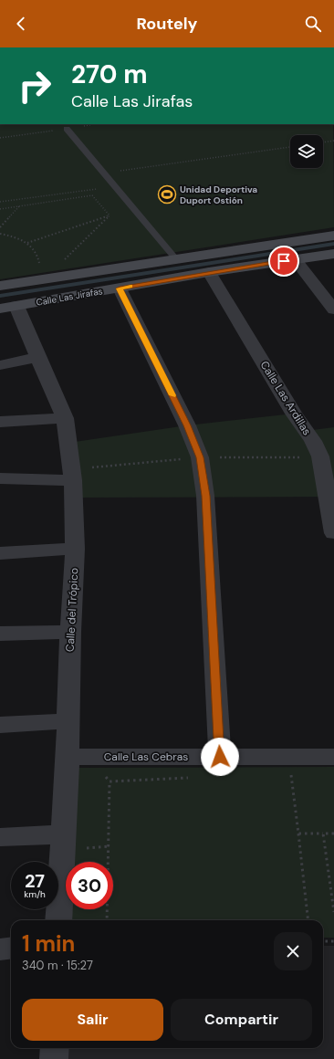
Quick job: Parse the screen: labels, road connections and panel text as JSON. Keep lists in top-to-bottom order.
{
  "streets": {
    "main road": ["Calle Las Jirafas"],
    "street": ["Calle Las Ardillas", "Calle del Trópico", "Calle Las Cebras"]
  },
  "crossings": [
    ["Calle Las Jirafas", "Calle Las Ardillas"],
    ["Calle Las Jirafas", "Calle del Trópico"],
    ["Calle del Trópico", "Calle Las Cebras"]
  ],
  "places": {
    "sports": ["Unidad Deportiva Duport Ostión"]
  },
  "page": {
    "header": "Routely",
    "turn": ["270 m", "Calle Las Jirafas"],
    "speed": "27 km/h",
    "limit": "30",
    "heading": ["1 min", "340 m · 15:27"],
    "buttons": ["Salir", "Compartir"]
  }
}
